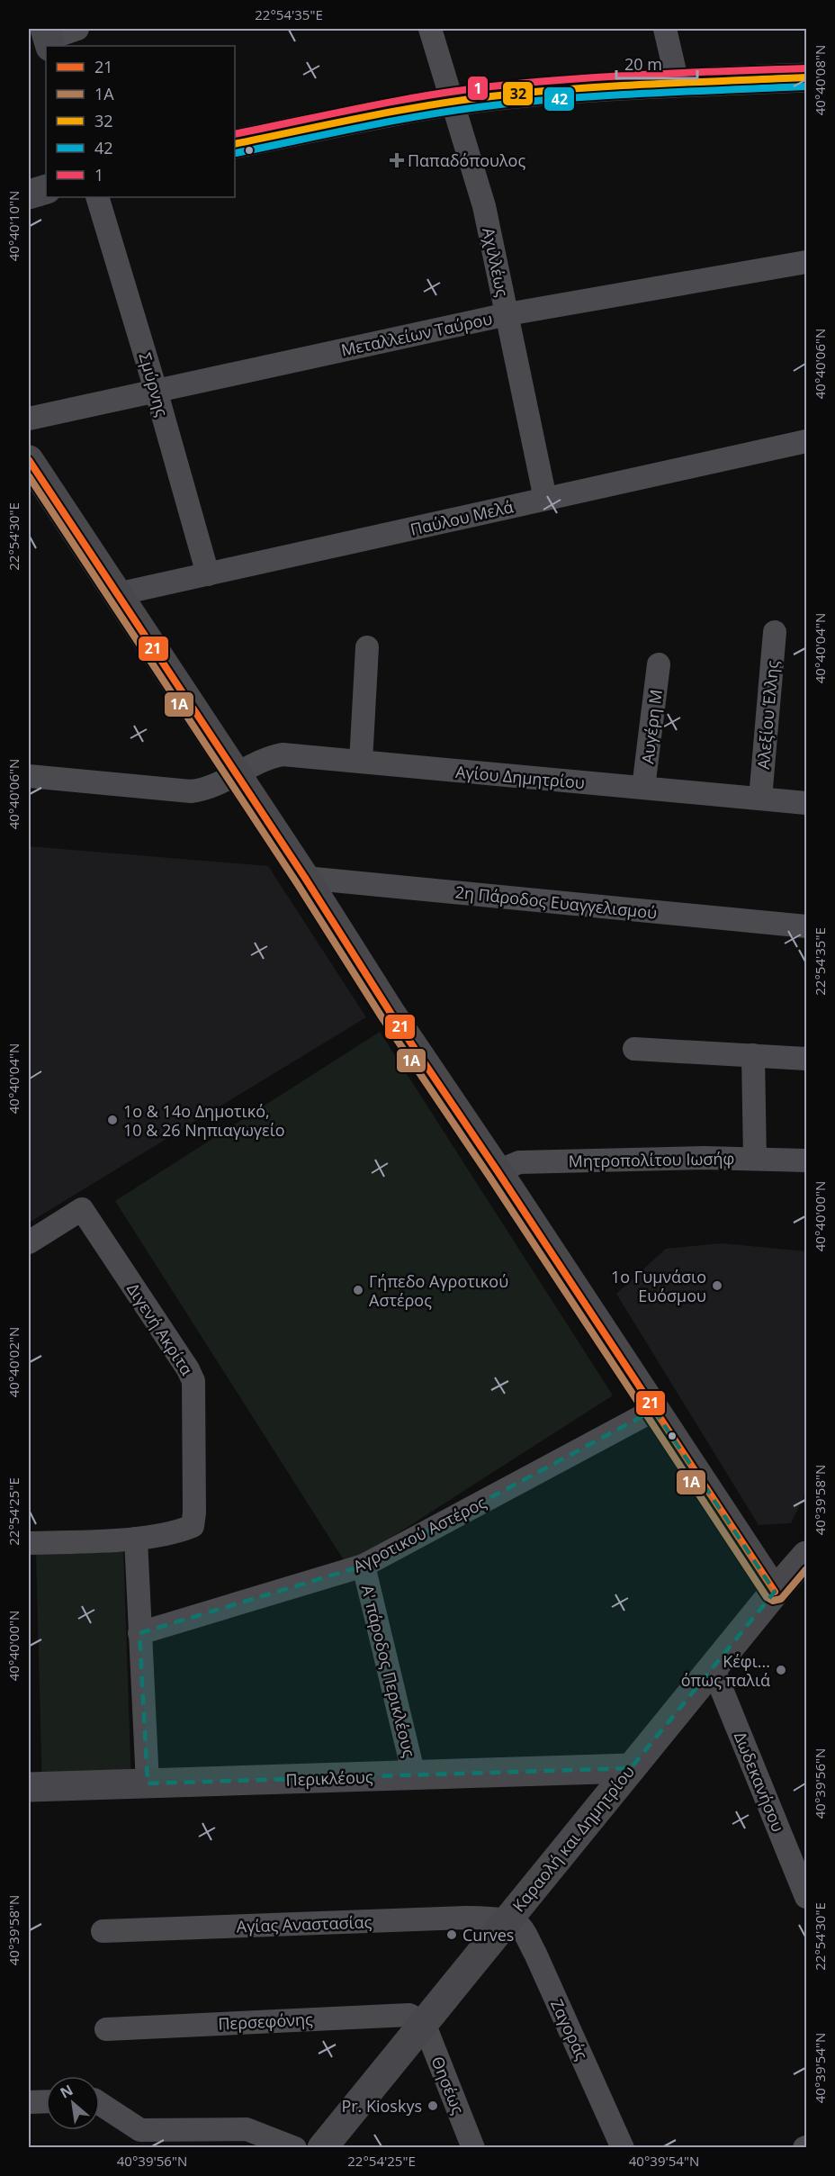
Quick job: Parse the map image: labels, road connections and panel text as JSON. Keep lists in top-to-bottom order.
{
  "streets": {
    "street": [
      "Αχιλλέως",
      "Μεταλλείων Ταύρου",
      "Σμύρνης",
      "Παύλου Μελά",
      "Αλεξίου Έλλης",
      "Αυγέρη Μ",
      "Αγίου Δημητρίου",
      "2η Πάροδος Ευαγγελισμού",
      "Μητροπολίτου Ιωσήφ",
      "Διγενή Ακρίτα",
      "Αγροτικού Αστέρος",
      "Α' πάροδος Περικλέους",
      "Περικλέους",
      "Δωδεκανήσου",
      "Καραολή και Δημητρίου",
      "Αγίας Αναστασίας",
      "Περσεφόνης",
      "Ζαγοράς",
      "Θησέως"
    ]
  },
  "crossings": [
    ["Αχιλλέως", "Μεταλλείων Ταύρου"],
    ["Αχιλλέως", "Παύλου Μελά"],
    ["Μεταλλείων Ταύρου", "Σμύρνης"],
    ["Σμύρνης", "Παύλου Μελά"],
    ["Αλεξίου Έλλης", "Αγίου Δημητρίου"],
    ["Αυγέρη Μ", "Αγίου Δημητρίου"],
    ["Αγροτικού Αστέρος", "Α' πάροδος Περικλέους"],
    ["Α' πάροδος Περικλέους", "Περικλέους"],
    ["Περικλέους", "Καραολή και Δημητρίου"],
    ["Δωδεκανήσου", "Καραολή και Δημητρίου"],
    ["Καραολή και Δημητρίου", "Αγίας Αναστασίας"],
    ["Καραολή και Δημητρίου", "Περσεφόνης"],
    ["Καραολή και Δημητρίου", "Ζαγοράς"],
    ["Καραολή και Δημητρίου", "Θησέως"],
    ["Αγίας Αναστασίας", "Ζαγοράς"],
    ["Περσεφόνης", "Θησέως"]
  ],
  "places": {
    "health": ["Παπαδόπουλος"],
    "other": [
      "1ο & 14ο Δημοτικό, 10 & 26 Νηπιαγωγείο",
      "1ο Γυμνάσιο Ευόσμου",
      "Γήπεδο Αγροτικού Αστέρος",
      "Κέφι... όπως παλιά",
      "Curves",
      "Pr. Kioskys"
    ]
  },
  "lines": [
    "transit line 1",
    "transit line 32",
    "transit line 42",
    "transit line 21",
    "transit line 1Α"
  ],
  "legend": [
    "21",
    "1Α",
    "32",
    "42",
    "1"
  ],
  "scale_bar": "20 m",
  "north": "top left",
  "coordinates": [
    "22°54'35\"E",
    "40°40'08\"N",
    "40°40'10\"N",
    "40°40'06\"N",
    "22°54'30\"E",
    "40°40'04\"N",
    "40°40'00\"N",
    "40°40'02\"N",
    "40°39'58\"N",
    "22°54'25\"E",
    "40°39'56\"N",
    "40°39'54\"N"
  ]
}
